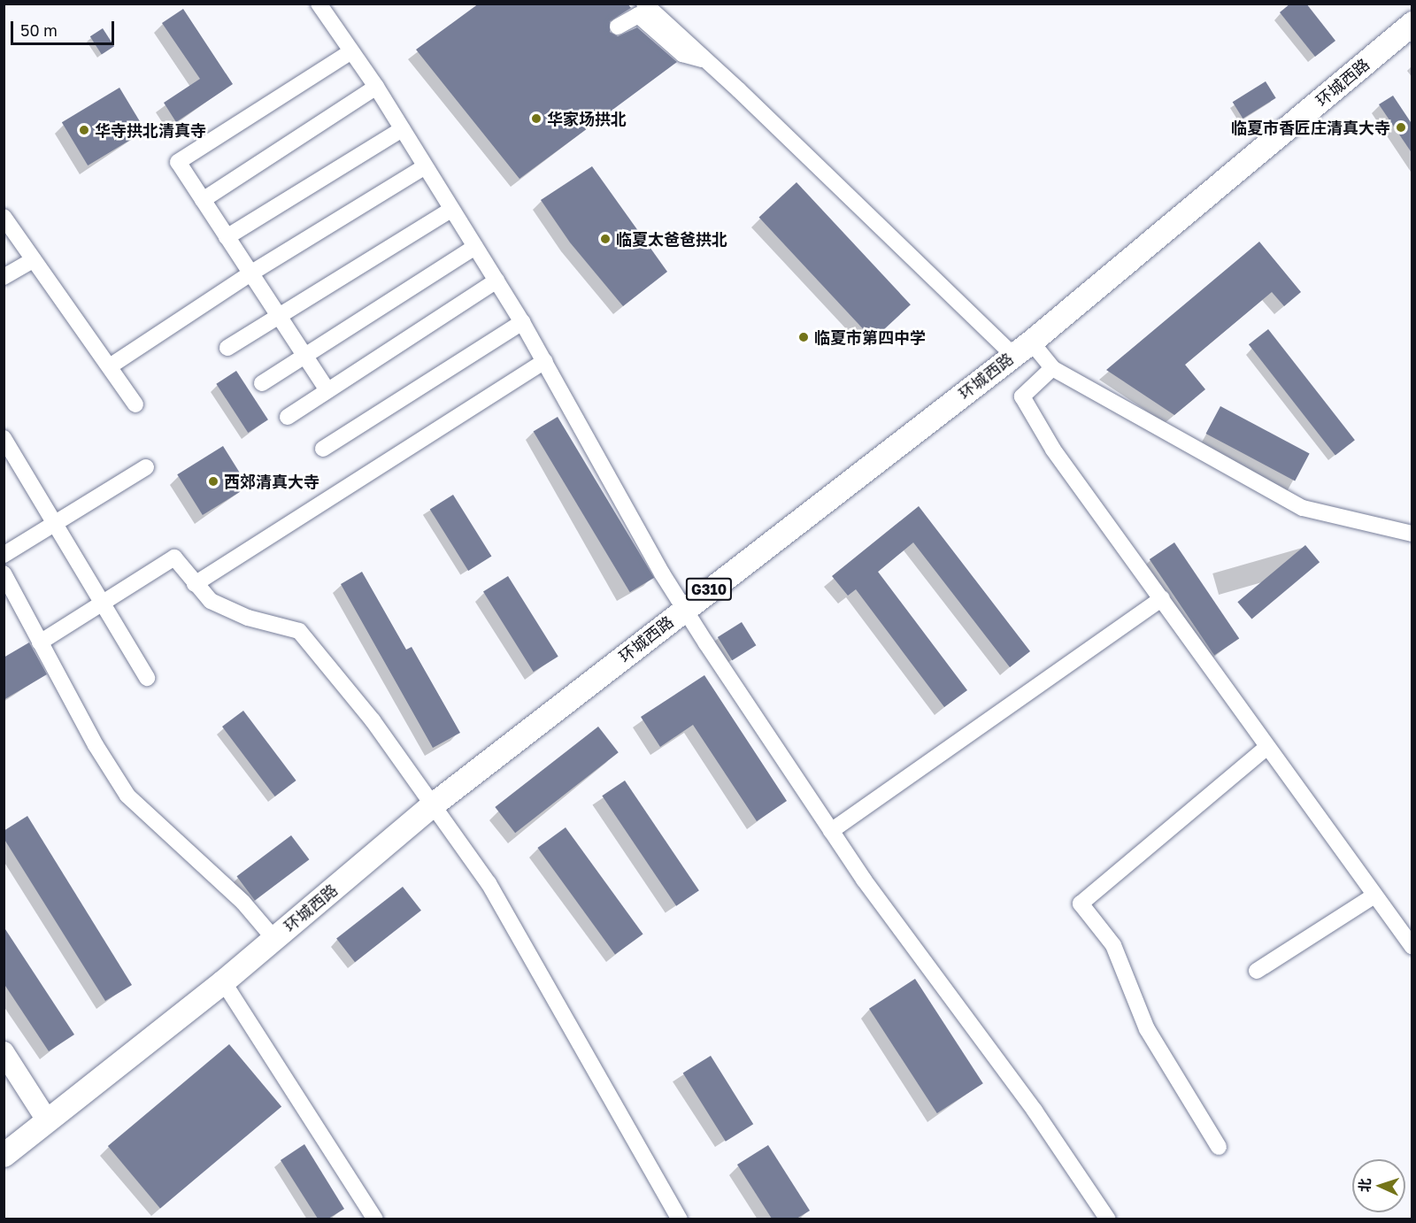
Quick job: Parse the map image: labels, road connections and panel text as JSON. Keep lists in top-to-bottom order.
{
  "streets": {
    "highway": ["环城西路", "G310"]
  },
  "places": [
    "华家场拱北",
    "临夏市香匠庄清真大寺",
    "华寺拱北清真寺",
    "临夏太爸爸拱北",
    "临夏市第四中学",
    "西郊清真大寺"
  ],
  "scale_bar": "50 m",
  "north": "left"
}
